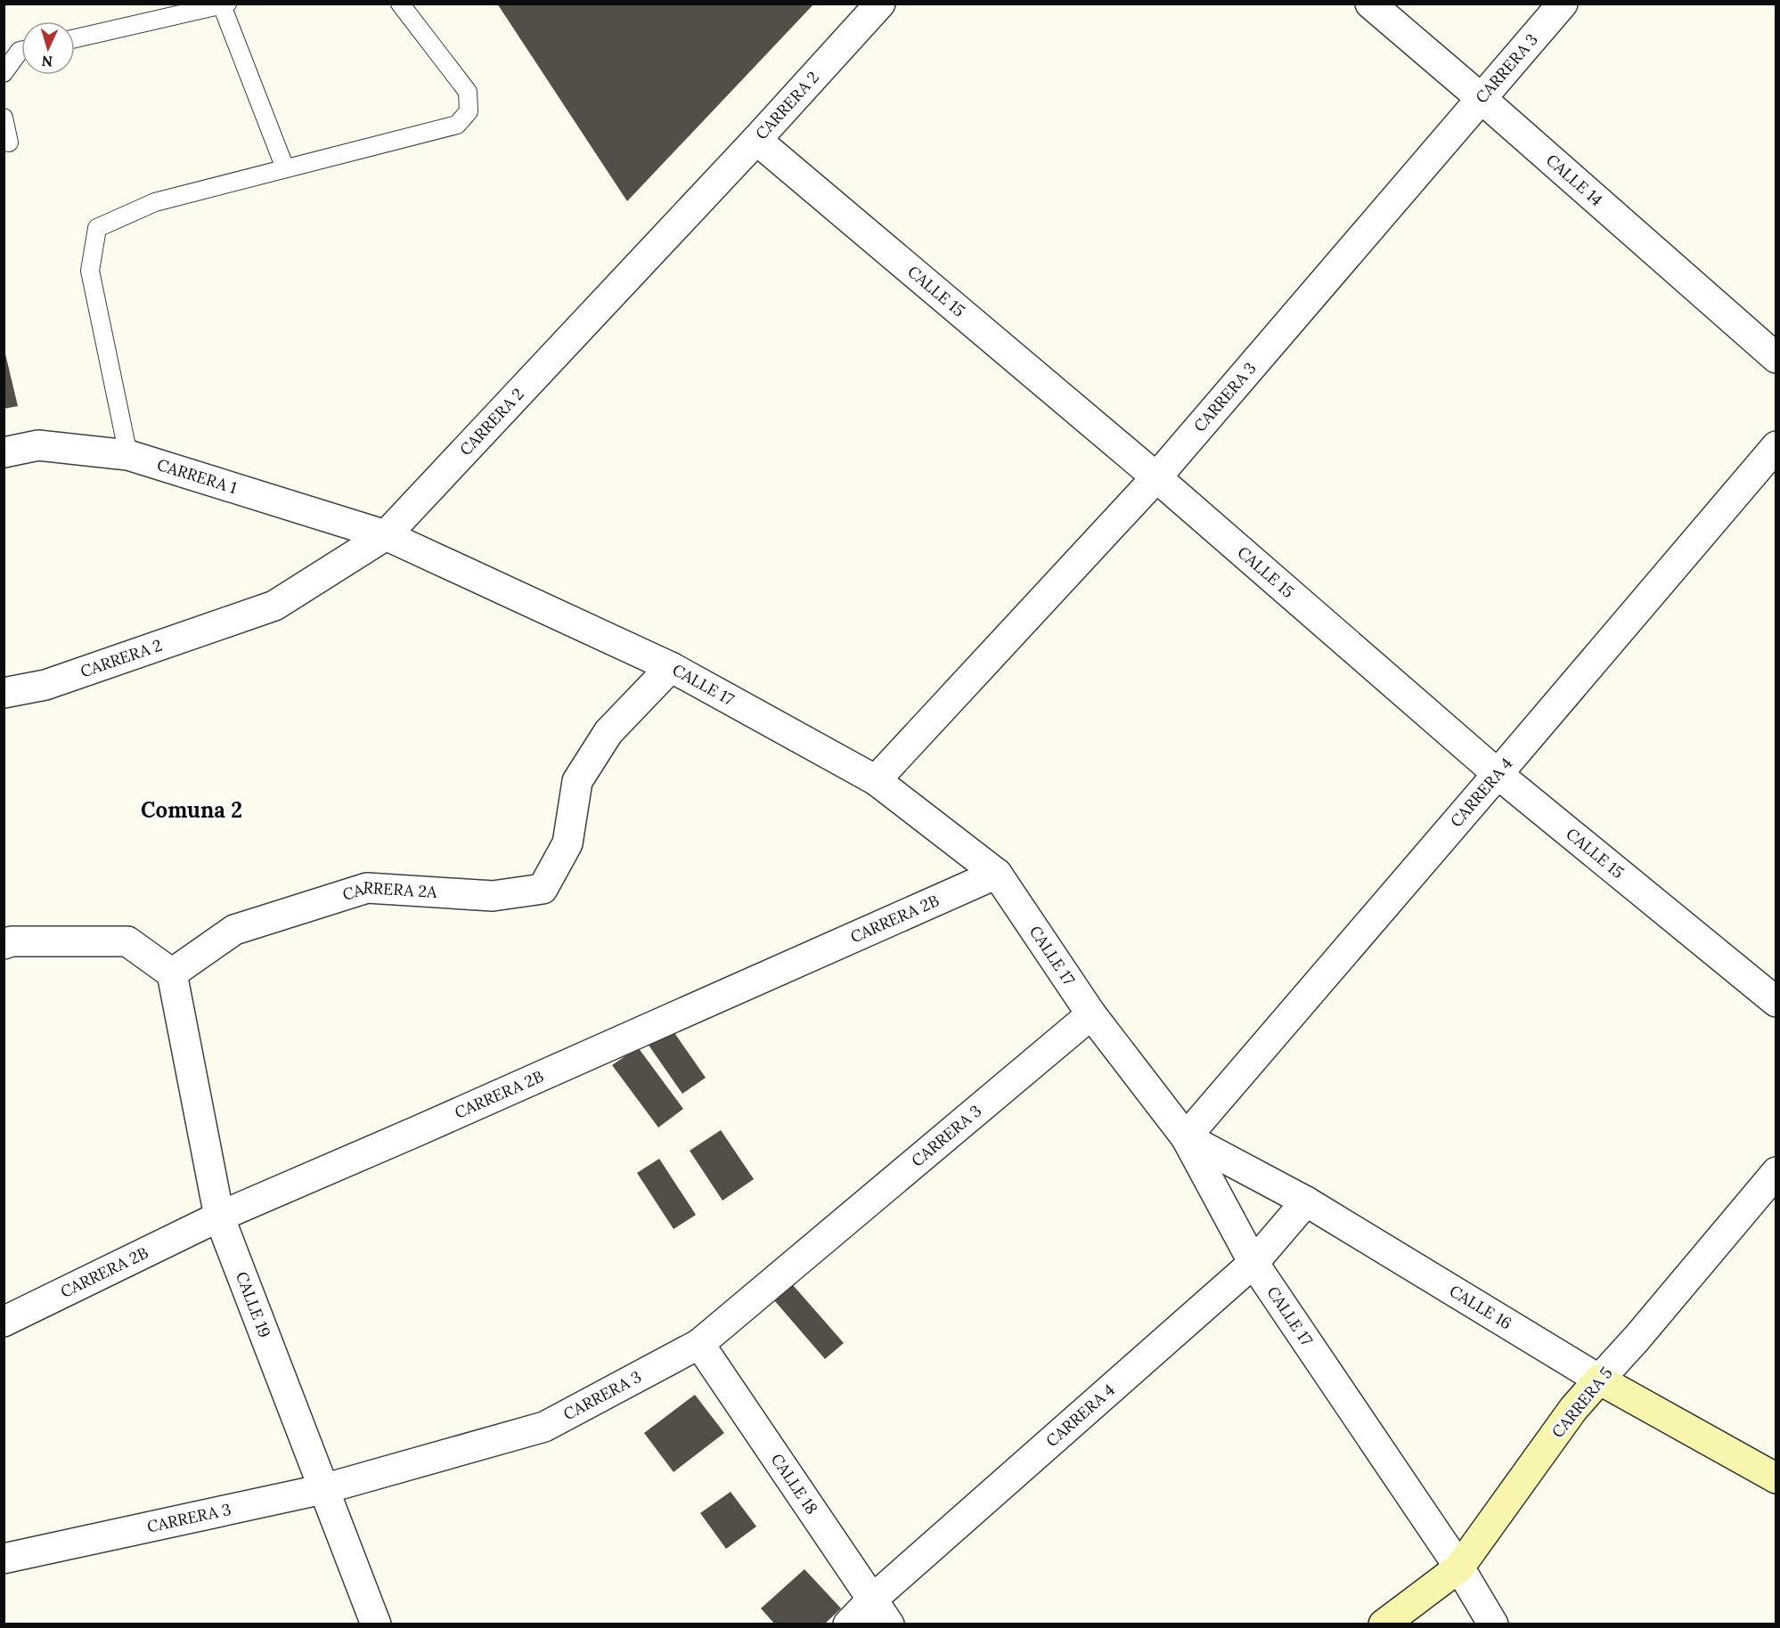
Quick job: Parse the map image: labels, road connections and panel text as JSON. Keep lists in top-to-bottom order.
{
  "streets": {
    "street": [
      "CARRERA 3",
      "CARRERA 2",
      "CALLE 14",
      "CALLE 15",
      "CARRERA 1",
      "CALLE 17",
      "CARRERA 4",
      "CARRERA 2A",
      "CARRERA 2B",
      "CALLE 19",
      "CALLE 16",
      "CARRERA 5",
      "CALLE 18"
    ]
  },
  "crossings": [
    ["CARRERA 3", "CALLE 14"],
    ["CARRERA 3", "CALLE 15"],
    ["CARRERA 3", "CALLE 17"],
    ["CARRERA 3", "CALLE 19"],
    ["CARRERA 3", "CALLE 18"],
    ["CARRERA 2", "CALLE 15"],
    ["CARRERA 2", "CARRERA 1"],
    ["CARRERA 2", "CALLE 17"],
    ["CALLE 15", "CARRERA 4"],
    ["CARRERA 1", "CALLE 17"],
    ["CALLE 17", "CARRERA 4"],
    ["CALLE 17", "CARRERA 2A"],
    ["CALLE 17", "CARRERA 2B"],
    ["CALLE 17", "CALLE 16"],
    ["CALLE 17", "CARRERA 5"],
    ["CARRERA 4", "CALLE 16"],
    ["CARRERA 4", "CALLE 18"],
    ["CARRERA 2A", "CALLE 19"],
    ["CARRERA 2B", "CALLE 19"],
    ["CALLE 16", "CARRERA 5"]
  ],
  "districts": ["Comuna 2"],
  "north": "bottom"
}
